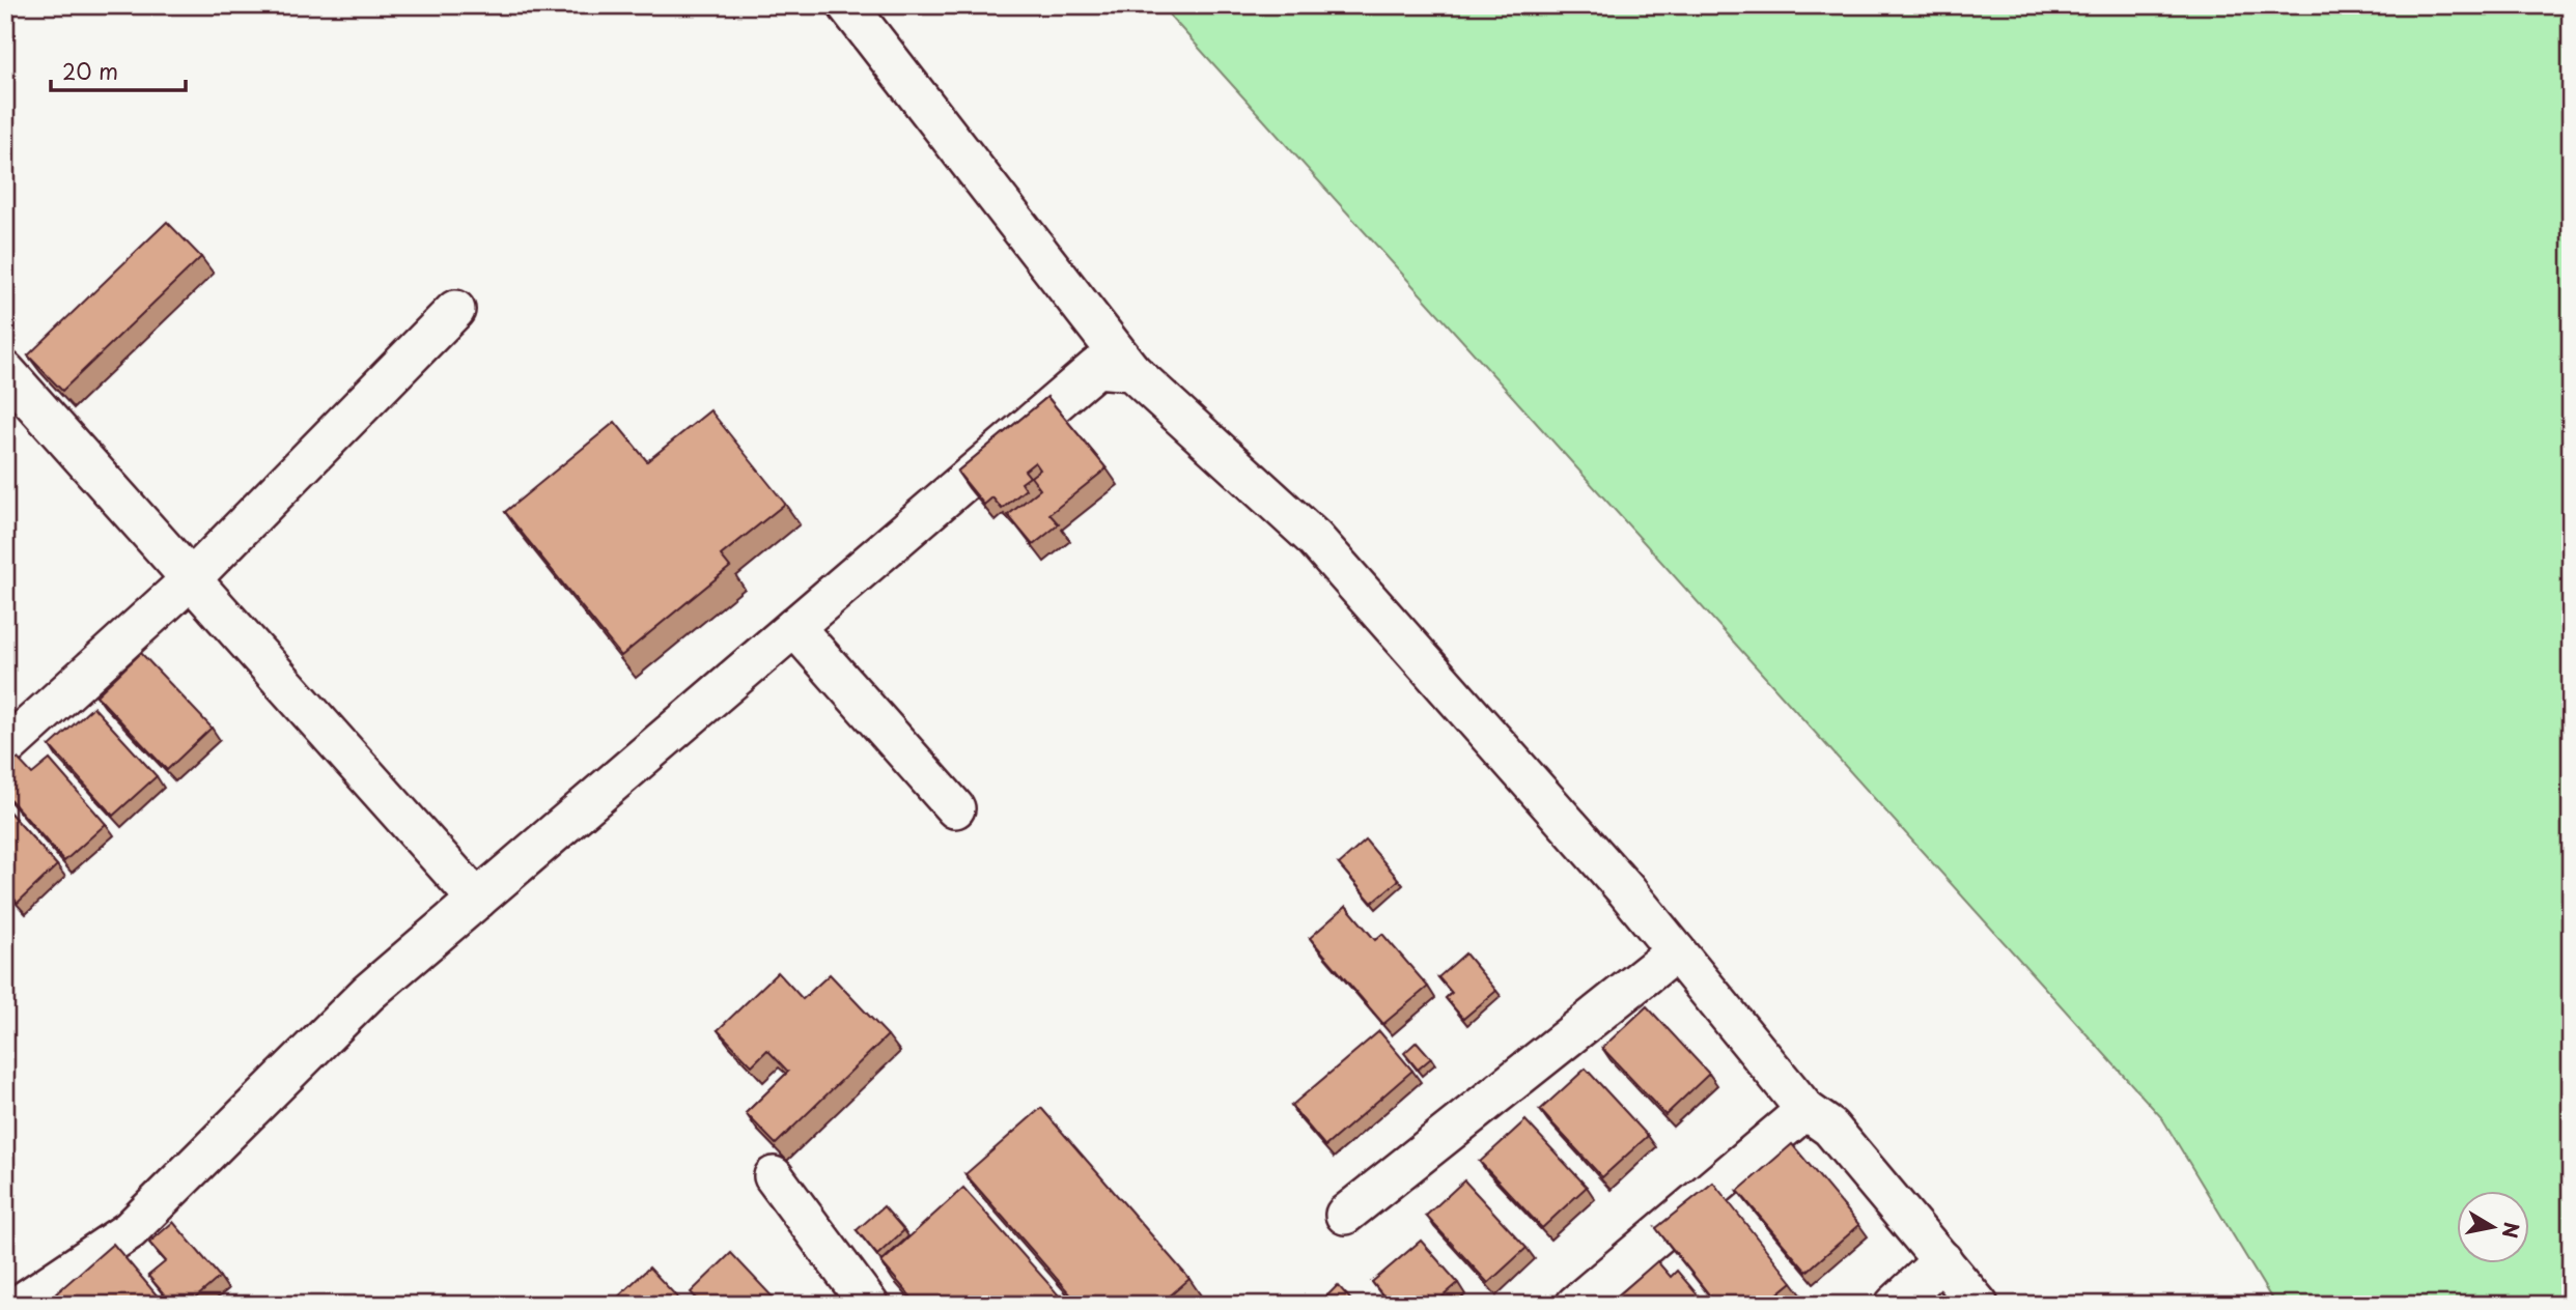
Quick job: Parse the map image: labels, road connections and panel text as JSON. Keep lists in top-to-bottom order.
{
  "scale_bar": "20 m",
  "north": "right"
}
